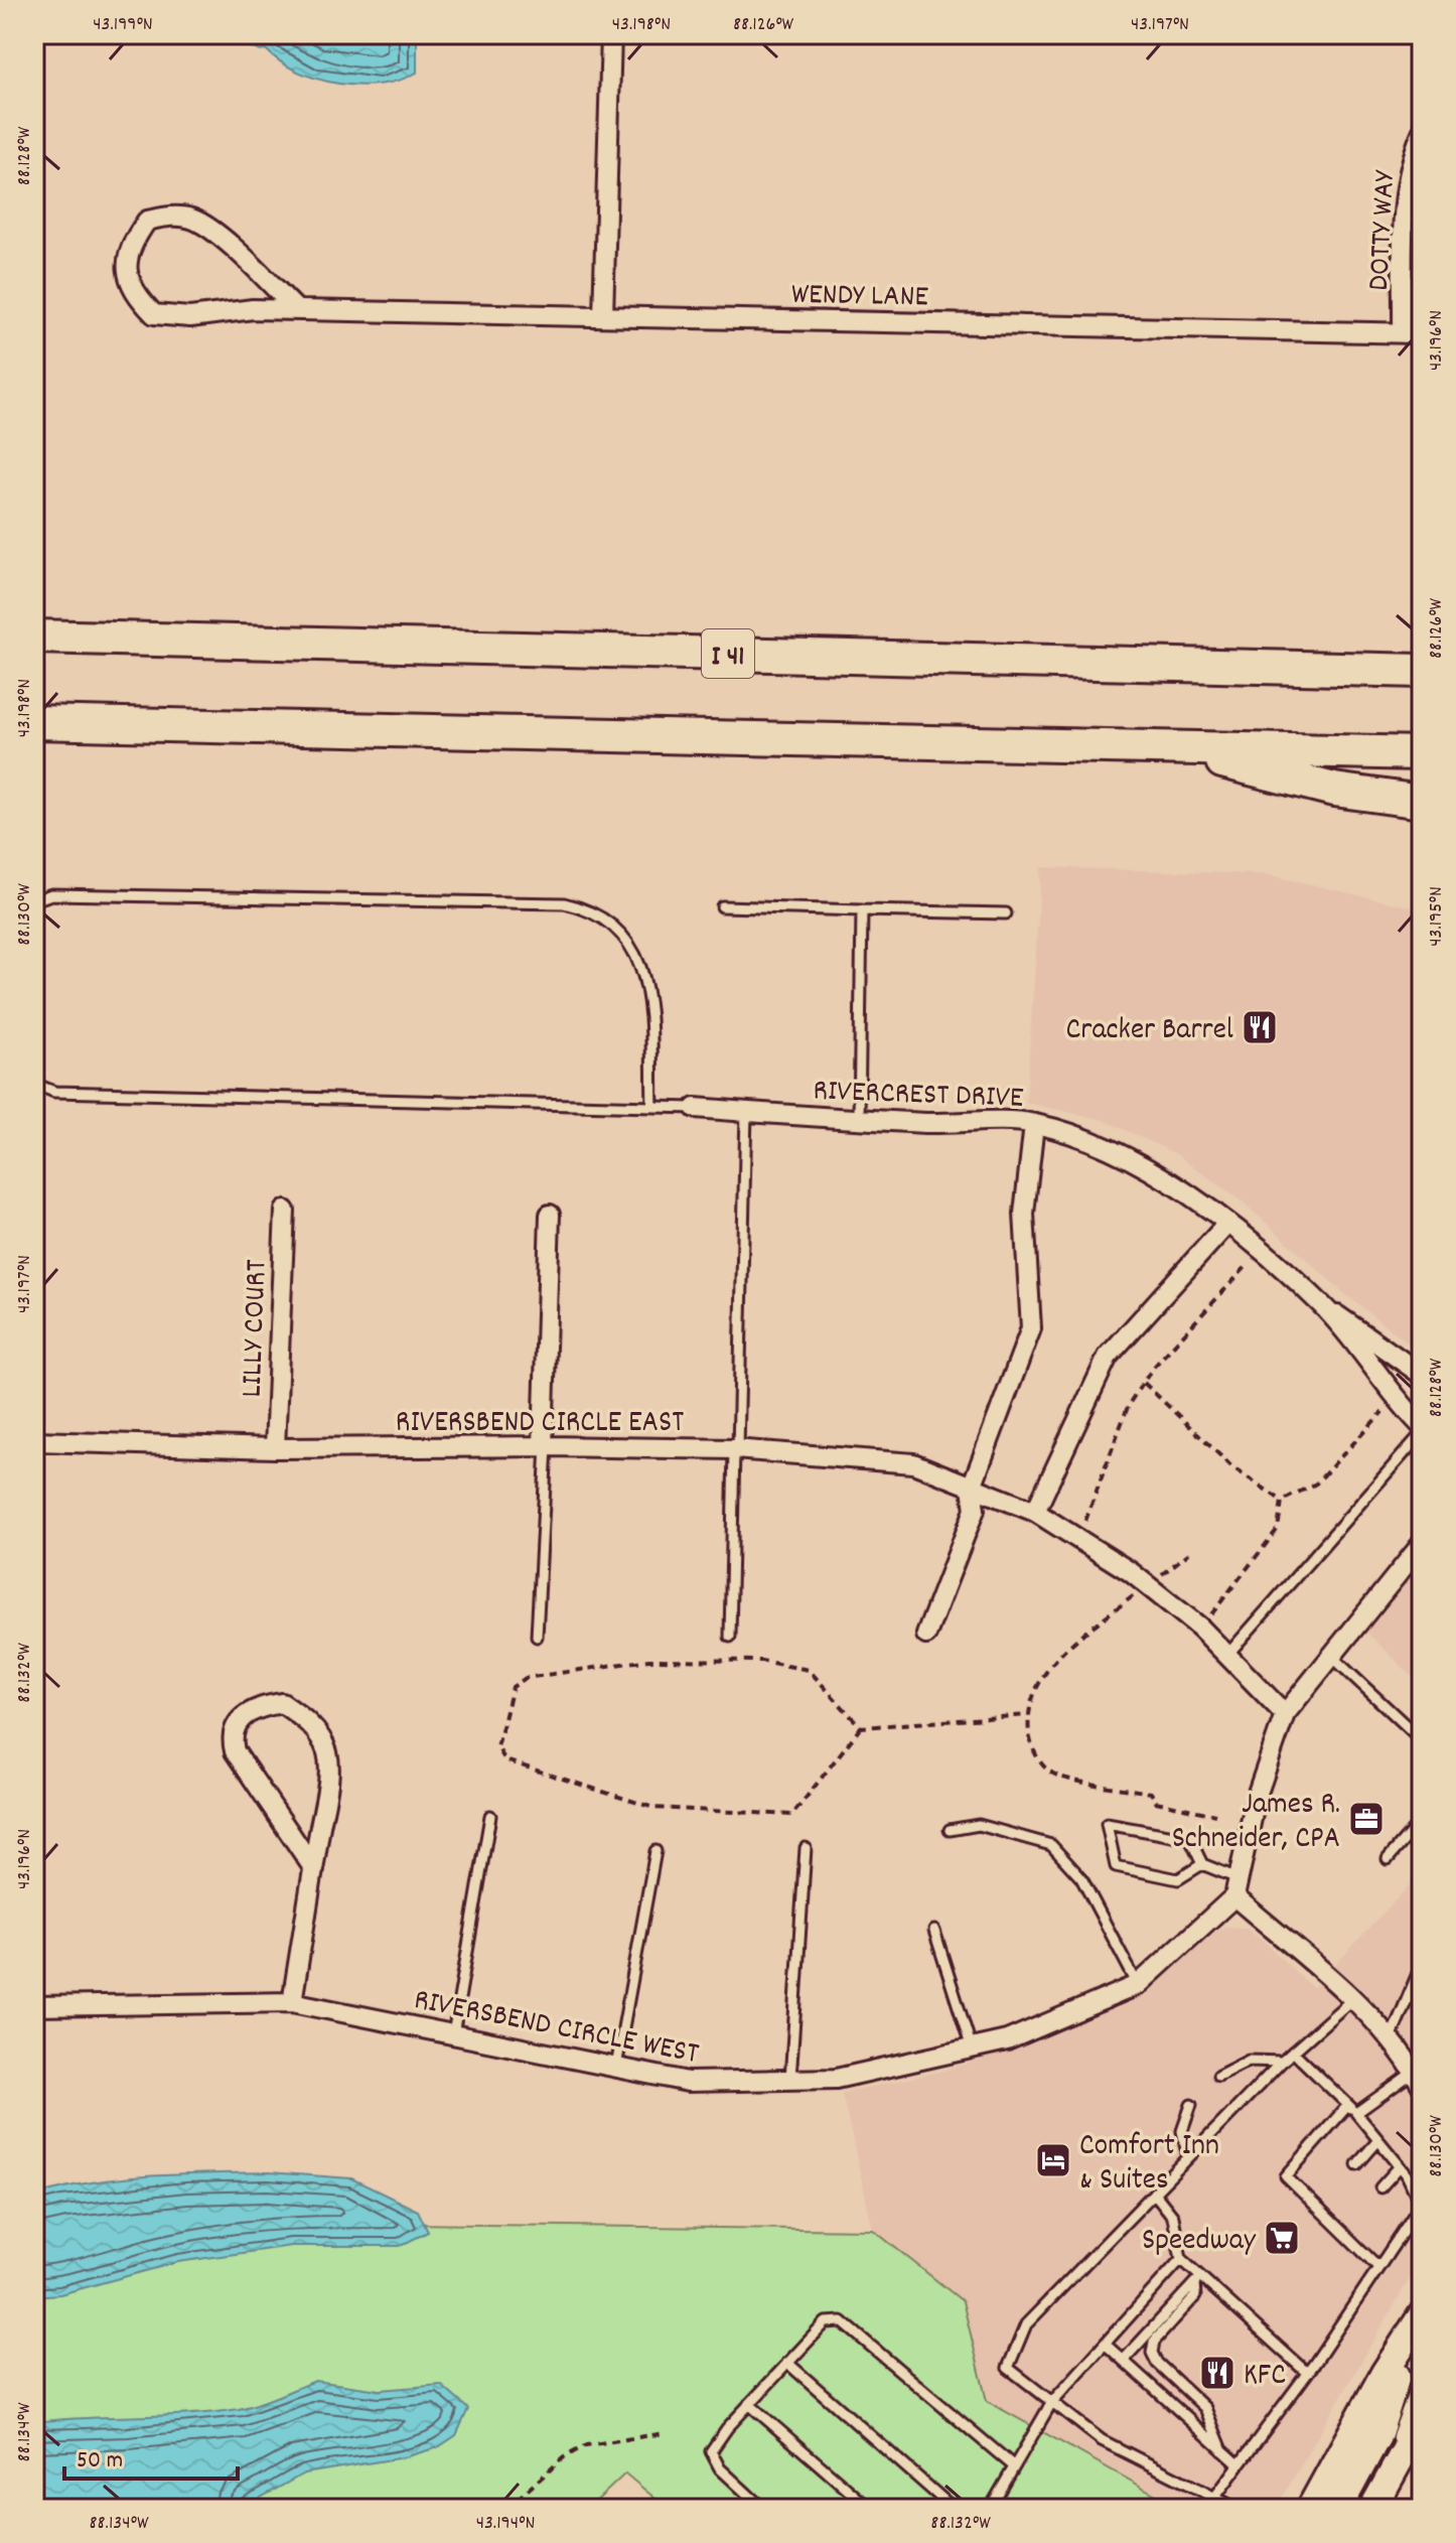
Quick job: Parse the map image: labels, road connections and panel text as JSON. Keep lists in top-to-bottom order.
{
  "streets": {
    "highway": ["I 41"],
    "street": [
      "DOTTY WAY",
      "WENDY LANE",
      "RIVERCREST DRIVE",
      "LILLY COURT",
      "RIVERSBEND CIRCLE EAST",
      "RIVERSBEND CIRCLE WEST"
    ]
  },
  "crossings": [
    ["DOTTY WAY", "WENDY LANE"],
    ["LILLY COURT", "RIVERSBEND CIRCLE EAST"]
  ],
  "places": {
    "restaurant": ["Cracker Barrel", "KFC"],
    "office": ["James R. Schneider, CPA"],
    "hotel": ["Comfort Inn & Suites"],
    "supermarket": ["Speedway"]
  },
  "scale_bar": "50 m",
  "coordinates": [
    "43.199°N",
    "43.198°N",
    "88.126°W",
    "43.197°N",
    "88.128°W",
    "43.196°N",
    "88.130°W",
    "43.195°N",
    "88.132°W",
    "88.134°W",
    "43.194°N"
  ]
}
